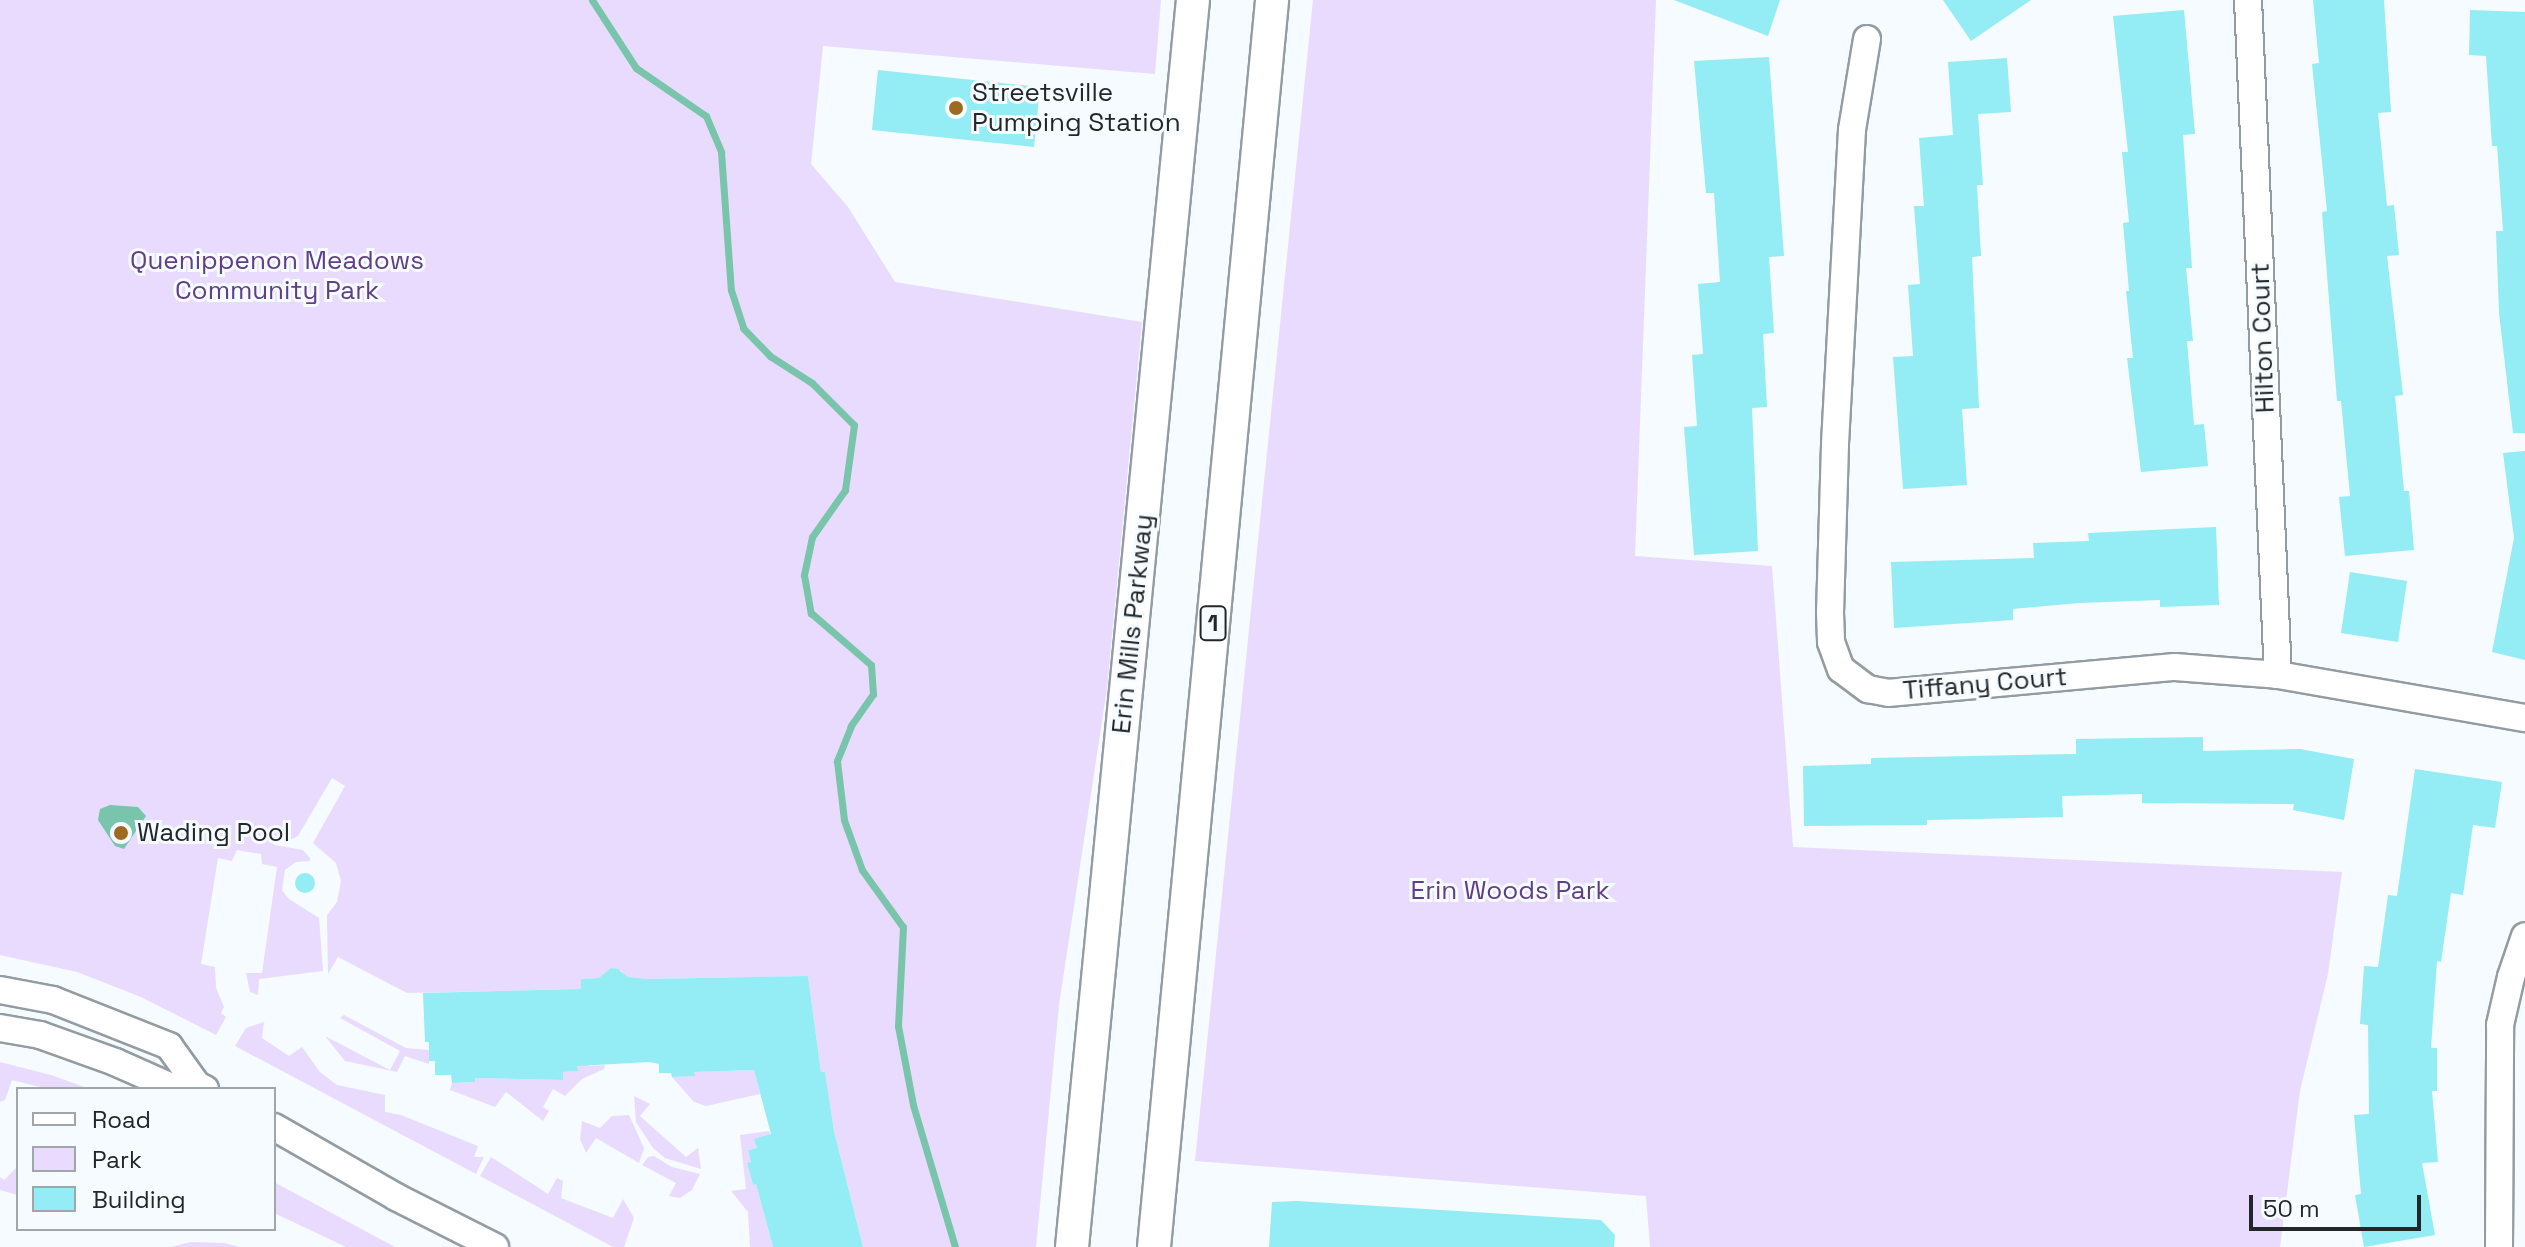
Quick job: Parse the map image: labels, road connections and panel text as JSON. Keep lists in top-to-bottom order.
{
  "streets": {
    "main road": ["1", "Erin Mills Parkway"],
    "street": ["Hilton Court", "Tiffany Court"]
  },
  "crossings": [
    ["Hilton Court", "Tiffany Court"]
  ],
  "parks": ["Quenippenon Meadows Community Park", "Erin Woods Park"],
  "places": ["Streetsville Pumping Station", "Wading Pool"],
  "legend": ["Road", "Park", "Building"],
  "scale_bar": "50 m"
}
